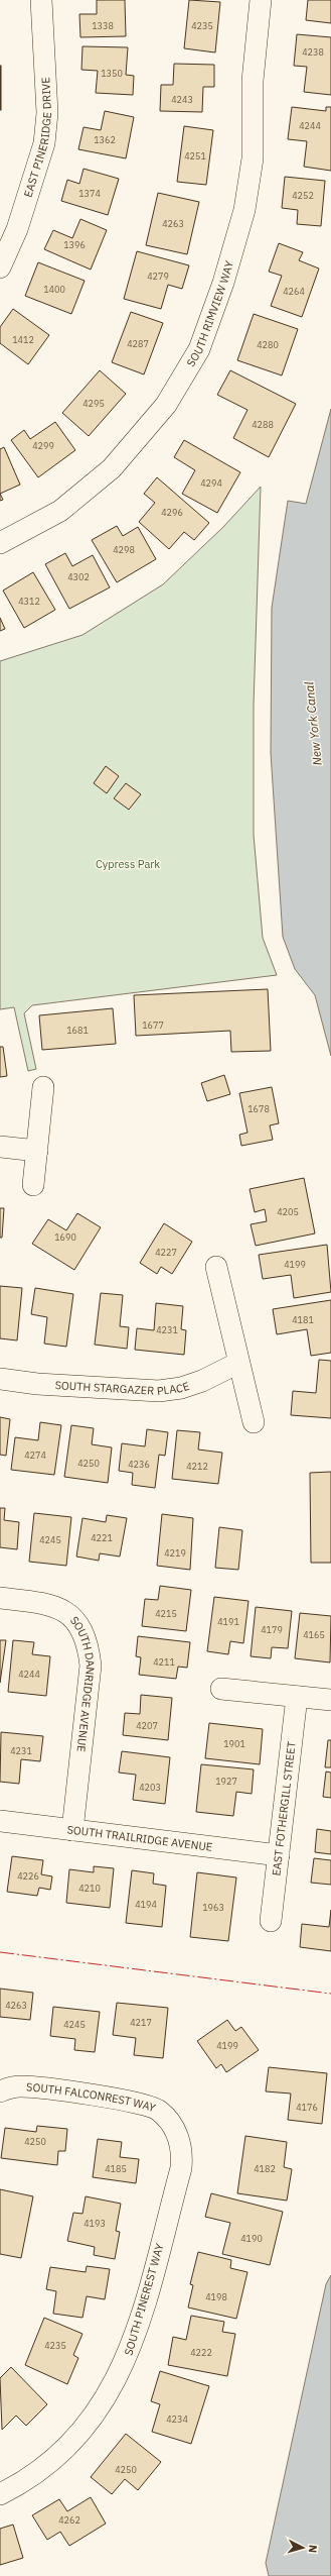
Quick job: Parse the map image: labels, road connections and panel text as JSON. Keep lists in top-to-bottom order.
{
  "streets": {
    "street": [
      "EAST PINERIDGE DRIVE",
      "SOUTH RIMVIEW WAY",
      "SOUTH STARGAZER PLACE",
      "SOUTH DANRIDGE AVENUE",
      "EAST FOTHERGILL STREET",
      "SOUTH TRAILRIDGE AVENUE",
      "SOUTH FALCONREST WAY",
      "SOUTH PINEREST WAY"
    ]
  },
  "crossings": [
    ["SOUTH DANRIDGE AVENUE", "SOUTH TRAILRIDGE AVENUE"],
    ["EAST FOTHERGILL STREET", "SOUTH TRAILRIDGE AVENUE"],
    ["SOUTH FALCONREST WAY", "SOUTH PINEREST WAY"]
  ],
  "water": ["New York Canal"],
  "parks": ["Cypress Park"],
  "house_numbers": [
    "1338",
    "4235",
    "4238",
    "1350",
    "4243",
    "4244",
    "1362",
    "4251",
    "1374",
    "4252",
    "4263",
    "1396",
    "4279",
    "1400",
    "4264",
    "1412",
    "4287",
    "4280",
    "4295",
    "4288",
    "4299",
    "4294",
    "4296",
    "4298",
    "4302",
    "4312",
    "1677",
    "1681",
    "1678",
    "4205",
    "1690",
    "4227",
    "4199",
    "4181",
    "4231",
    "4274",
    "4250",
    "4236",
    "4212",
    "4221",
    "4245",
    "4219",
    "4215",
    "4191",
    "4179",
    "4165",
    "4211",
    "4244",
    "4207",
    "1901",
    "4231",
    "1927",
    "4203",
    "4226",
    "4210",
    "4194",
    "1963",
    "4263",
    "4217",
    "4245",
    "4199",
    "4176",
    "4250",
    "4185",
    "4182",
    "4193",
    "4190",
    "4198",
    "4235",
    "4222",
    "4234",
    "4250",
    "4262"
  ],
  "north": "right"
}
